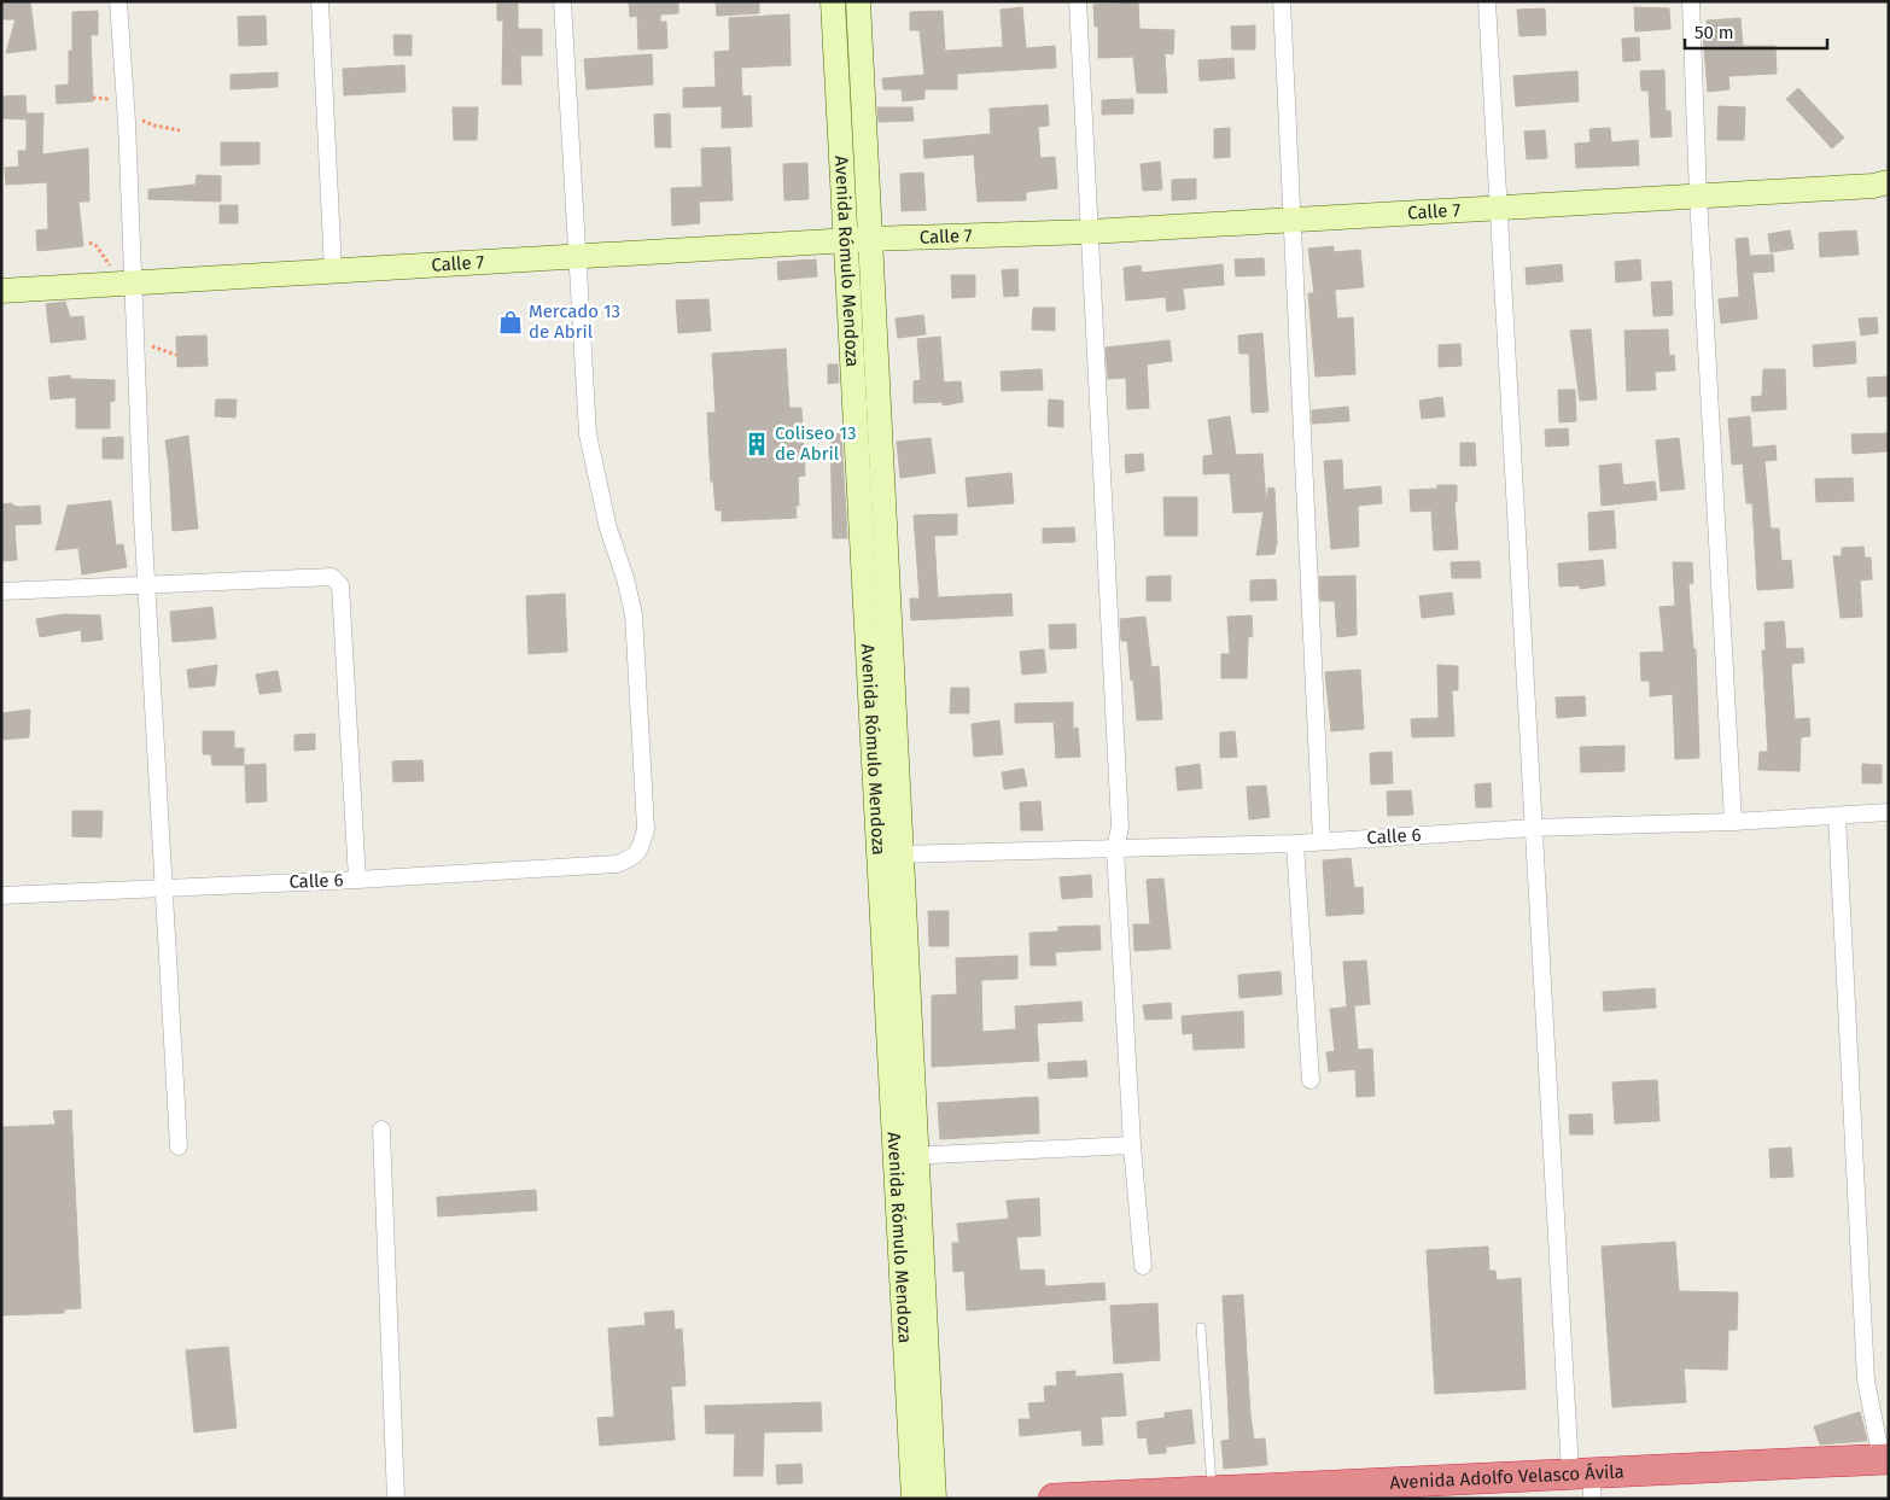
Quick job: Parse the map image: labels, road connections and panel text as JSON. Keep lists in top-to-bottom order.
{
  "streets": {
    "highway": ["Avenida Adolfo Velasco Ávila"],
    "street": ["Calle 7", "Avenida Rómulo Mendoza", "Calle 6"]
  },
  "crossings": [
    ["Calle 7", "Avenida Rómulo Mendoza"],
    ["Calle 7", "Calle 6"],
    ["Avenida Rómulo Mendoza", "Calle 6"]
  ],
  "places": {
    "shop": ["Mercado 13 de Abril"],
    "building": ["Coliseo 13 de Abril"]
  },
  "scale_bar": "50 m"
}
